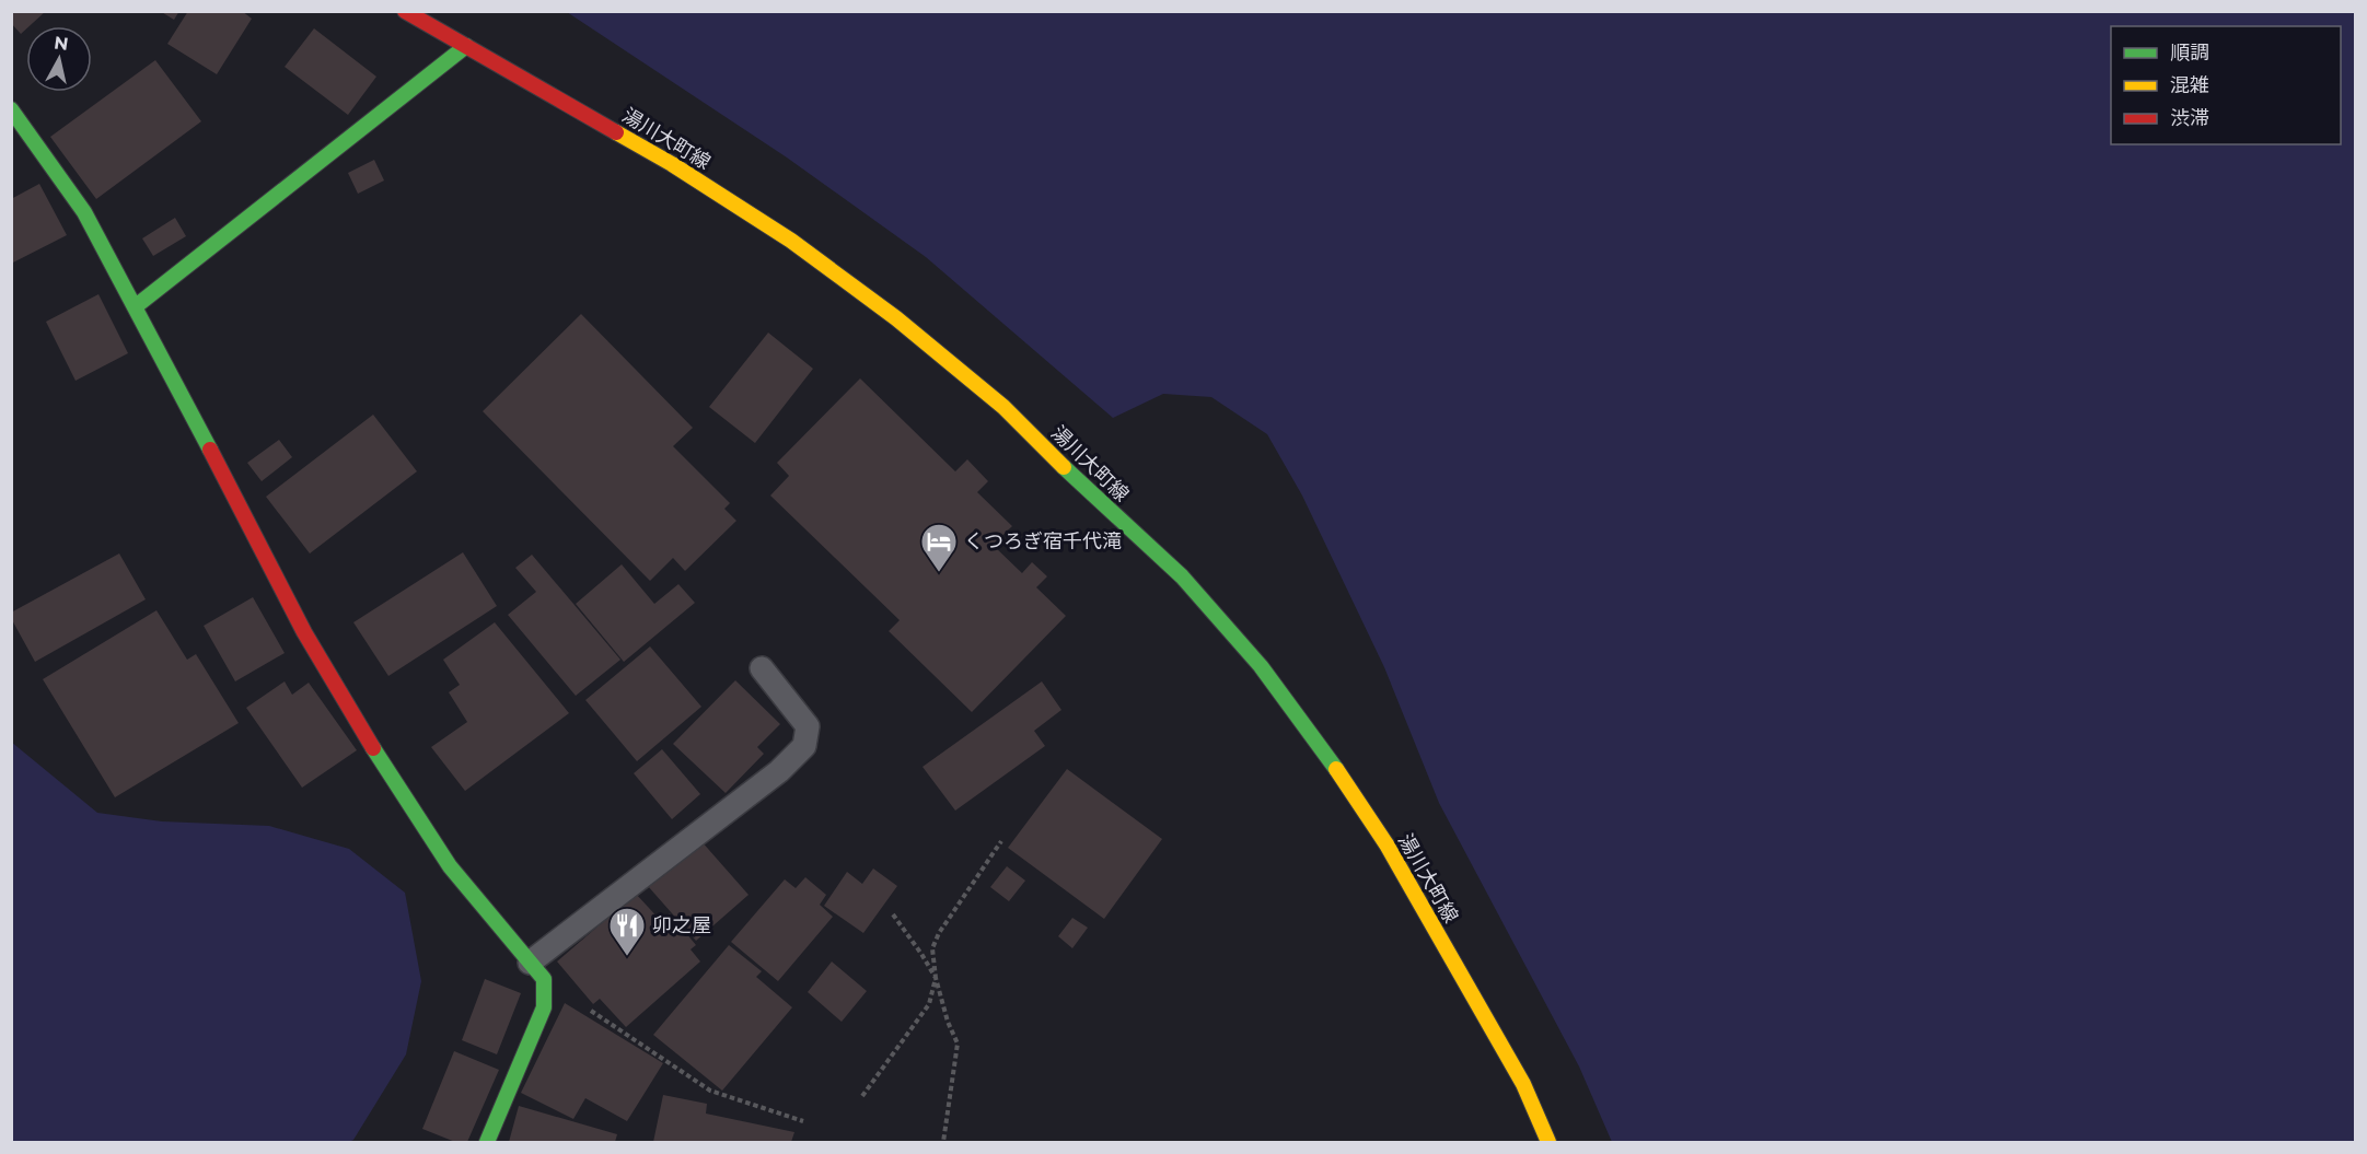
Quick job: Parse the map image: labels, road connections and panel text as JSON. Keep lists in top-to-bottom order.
{
  "streets": {
    "main road": ["湯川大町線"]
  },
  "places": {
    "hotel": ["くつろぎ宿千代滝"],
    "restaurant": ["卯之屋"]
  },
  "legend": ["順調", "混雑", "渋滞"],
  "north": "top"
}
